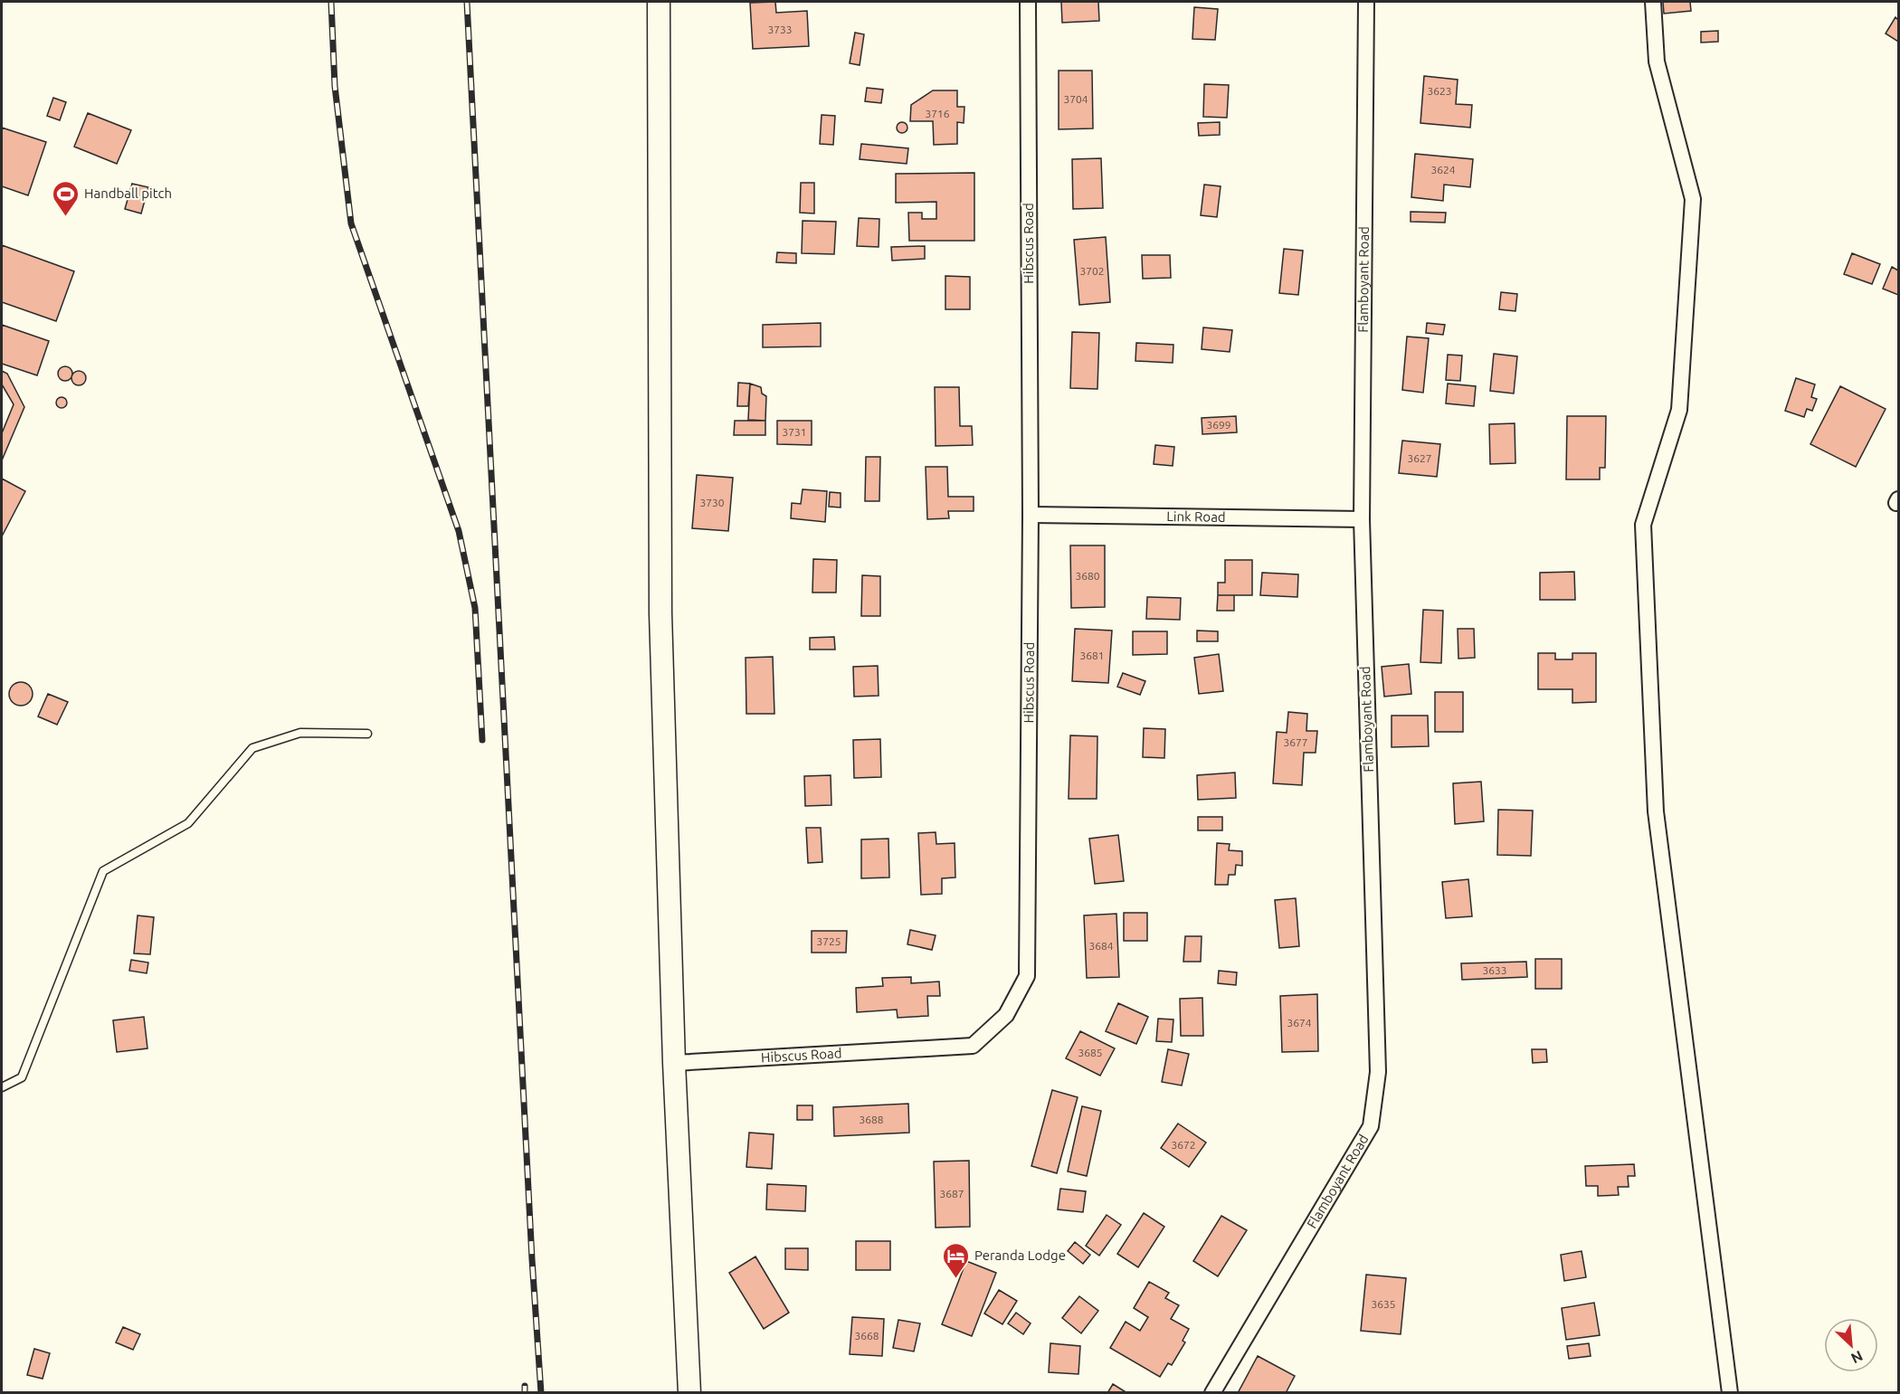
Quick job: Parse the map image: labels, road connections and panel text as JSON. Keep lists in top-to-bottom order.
{
  "streets": {
    "street": ["Hibscus Road", "Flamboyant Road", "Link Road"]
  },
  "crossings": [
    ["Hibscus Road", "Link Road"],
    ["Flamboyant Road", "Link Road"]
  ],
  "places": {
    "sports": ["Handball pitch"],
    "hotel": ["Peranda Lodge"]
  },
  "house_numbers": [
    "3733",
    "3623",
    "3704",
    "3716",
    "3624",
    "3702",
    "3699",
    "3731",
    "3627",
    "3730",
    "3680",
    "3681",
    "3677",
    "3725",
    "3684",
    "3633",
    "3674",
    "3685",
    "3688",
    "3672",
    "3687",
    "3635",
    "3668"
  ],
  "north": "bottom right"
}
